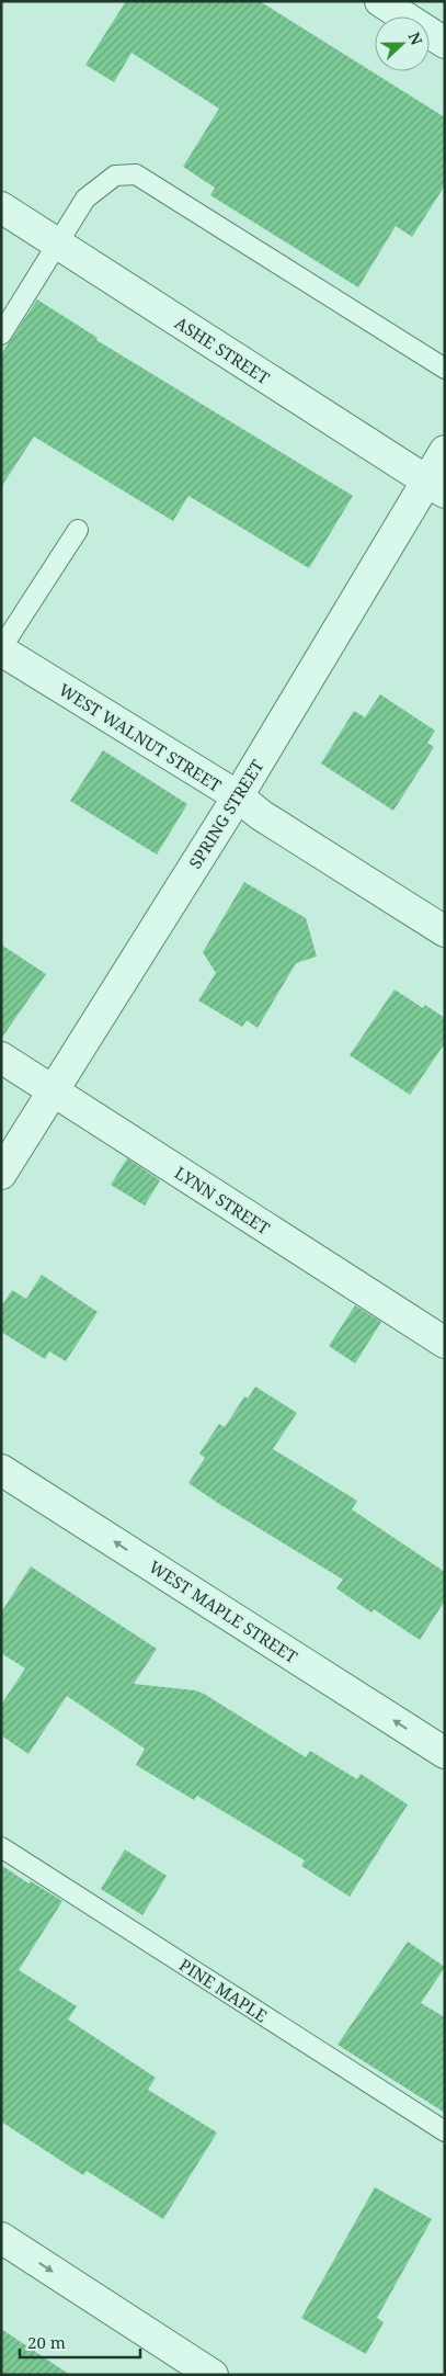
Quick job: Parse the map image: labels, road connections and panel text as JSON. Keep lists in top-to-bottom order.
{
  "streets": {
    "street": [
      "ASHE STREET",
      "WEST WALNUT STREET",
      "SPRING STREET",
      "LYNN STREET",
      "WEST MAPLE STREET"
    ],
    "lane": ["PINE MAPLE"]
  },
  "crossings": [
    ["ASHE STREET", "SPRING STREET"],
    ["WEST WALNUT STREET", "SPRING STREET"],
    ["SPRING STREET", "LYNN STREET"]
  ],
  "one_way": ["WEST MAPLE STREET"],
  "scale_bar": "20 m",
  "north": "right"
}
